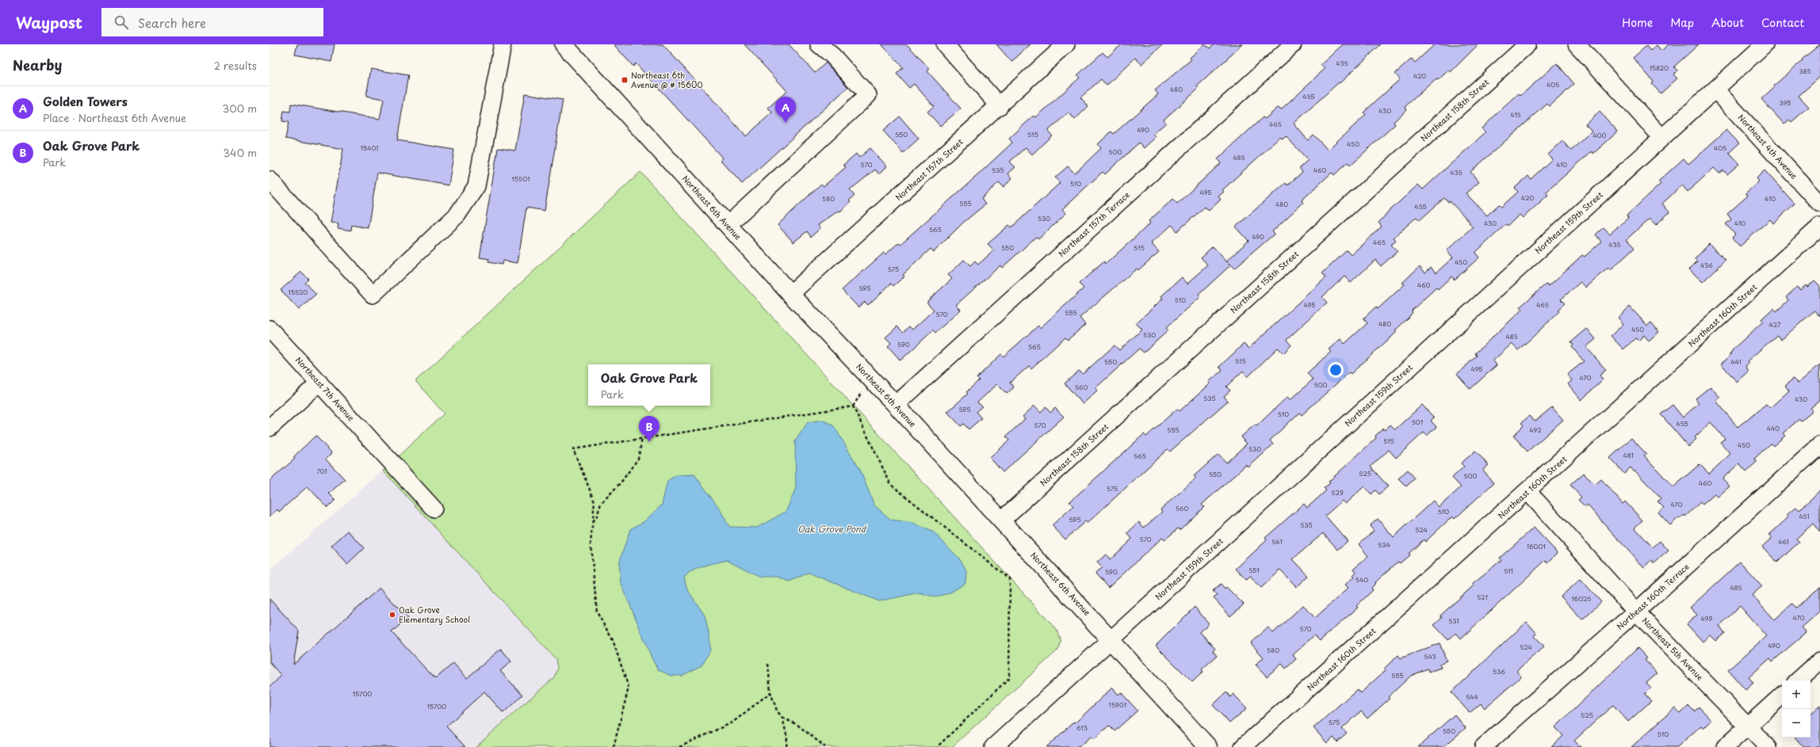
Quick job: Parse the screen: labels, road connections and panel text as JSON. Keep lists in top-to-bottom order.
{
  "streets": {
    "main road": ["Northeast 6th Avenue"],
    "street": [
      "Northeast 158th Street",
      "Northeast 4th Avenue",
      "Northeast 157th Street",
      "Northeast 159th Street",
      "Northeast 157th Terrace",
      "Northeast 160th Street",
      "Northeast 7th Avenue",
      "Northeast 160th Terrace",
      "Northeast 5th Avenue"
    ]
  },
  "crossings": [
    ["Northeast 158th Street", "Northeast 6th Avenue"],
    ["Northeast 4th Avenue", "Northeast 159th Street"],
    ["Northeast 157th Street", "Northeast 6th Avenue"],
    ["Northeast 6th Avenue", "Northeast 159th Street"],
    ["Northeast 6th Avenue", "Northeast 157th Terrace"],
    ["Northeast 160th Street", "Northeast 5th Avenue"],
    ["Northeast 160th Terrace", "Northeast 5th Avenue"]
  ],
  "water": ["Oak Grove Pond"],
  "places": {
    "transit": ["Northeast 6th Avenue @ # 15600"],
    "other": ["Oak Grove Elementary School"]
  },
  "house_numbers": [
    "435",
    "15820",
    "385",
    "420",
    "405",
    "480",
    "455",
    "395",
    "430",
    "415",
    "465",
    "490",
    "550",
    "515",
    "400",
    "450",
    "15401",
    "405",
    "500",
    "485",
    "570",
    "410",
    "535",
    "460",
    "435",
    "15501",
    "510",
    "495",
    "420",
    "580",
    "410",
    "555",
    "480",
    "455",
    "530",
    "430",
    "410",
    "565",
    "490",
    "465",
    "435",
    "550",
    "515",
    "450",
    "436",
    "575",
    "460",
    "595",
    "15520",
    "510",
    "495",
    "465",
    "555",
    "570",
    "480",
    "427",
    "450",
    "530",
    "485",
    "590",
    "565",
    "515",
    "550",
    "441",
    "495",
    "470",
    "500",
    "560",
    "535",
    "430",
    "595",
    "510",
    "501",
    "455",
    "570",
    "440",
    "555",
    "492",
    "515",
    "450",
    "530",
    "481",
    "565",
    "701",
    "525",
    "550",
    "500",
    "460",
    "575",
    "529",
    "470",
    "560",
    "510",
    "451",
    "595",
    "535",
    "524",
    "570",
    "541",
    "461",
    "534",
    "16001",
    "551",
    "511",
    "590",
    "540",
    "485",
    "521",
    "16025",
    "470",
    "499",
    "531",
    "570",
    "490",
    "524",
    "580",
    "543",
    "536",
    "555",
    "15700",
    "544",
    "15901",
    "15700",
    "525",
    "575",
    "613",
    "550",
    "510"
  ],
  "page": {
    "header": "Waypost",
    "search": "Search here",
    "nav": [
      "Home",
      "Map",
      "About",
      "Contact"
    ],
    "heading": ["Nearby", "2 results"],
    "list": [
      {
        "mark": "A",
        "name": "Golden Towers",
        "note": "Place · Northeast 6th Avenue",
        "value": "300 m"
      },
      {
        "mark": "B",
        "name": "Oak Grove Park",
        "note": "Park",
        "value": "340 m"
      }
    ],
    "pins": ["A", "B"],
    "popup": ["Oak Grove Park", "Park"],
    "map_buttons": ["+", "−"]
  }
}
